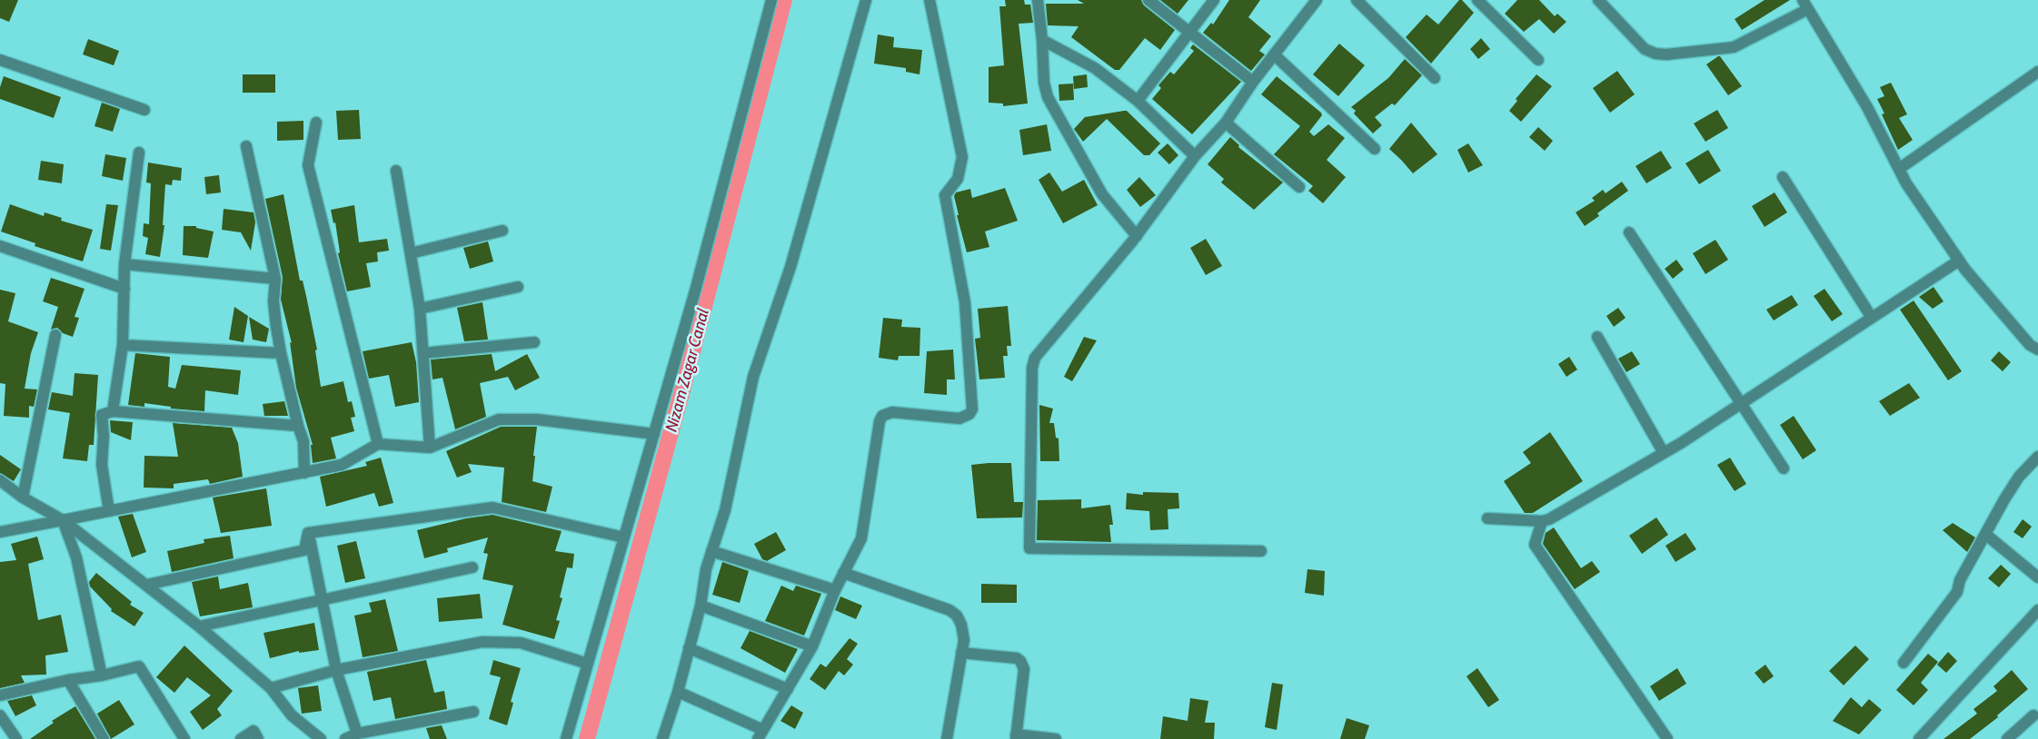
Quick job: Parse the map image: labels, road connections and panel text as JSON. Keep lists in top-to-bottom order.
{
  "water": ["Nizam Zagar Canal"]
}
